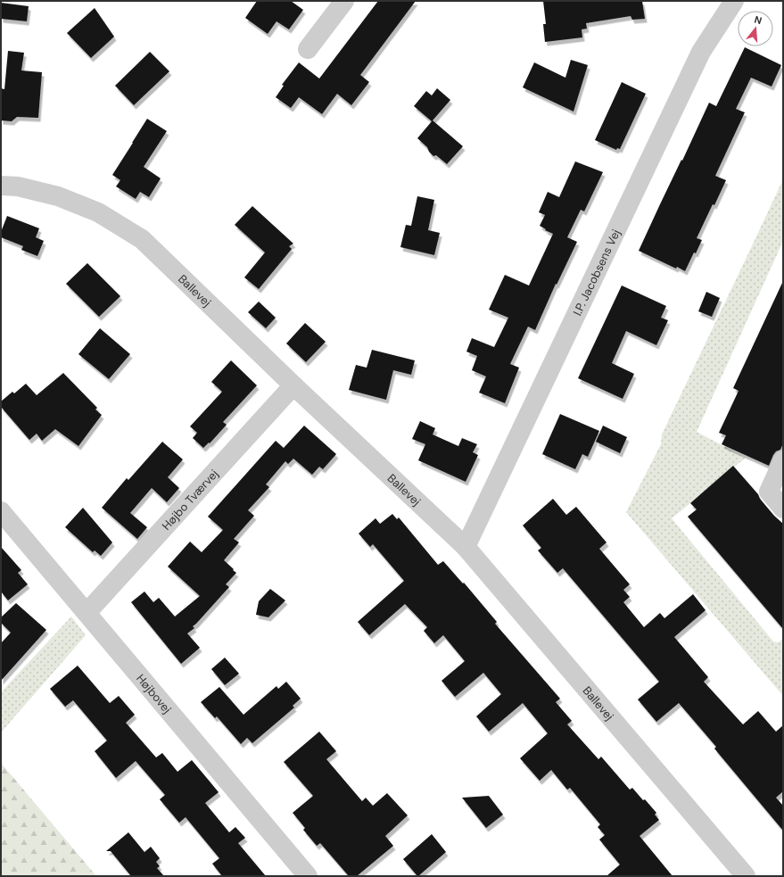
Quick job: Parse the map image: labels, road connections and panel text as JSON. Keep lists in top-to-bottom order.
{
  "streets": {
    "street": [
      "I.P. Jacobsens Vej",
      "Ballevej",
      "Højbo Tværvej",
      "Højbovej"
    ]
  },
  "crossings": [
    ["I.P. Jacobsens Vej", "Ballevej"],
    ["Ballevej", "Højbo Tværvej"],
    ["Højbo Tværvej", "Højbovej"]
  ],
  "north": "top"
}
